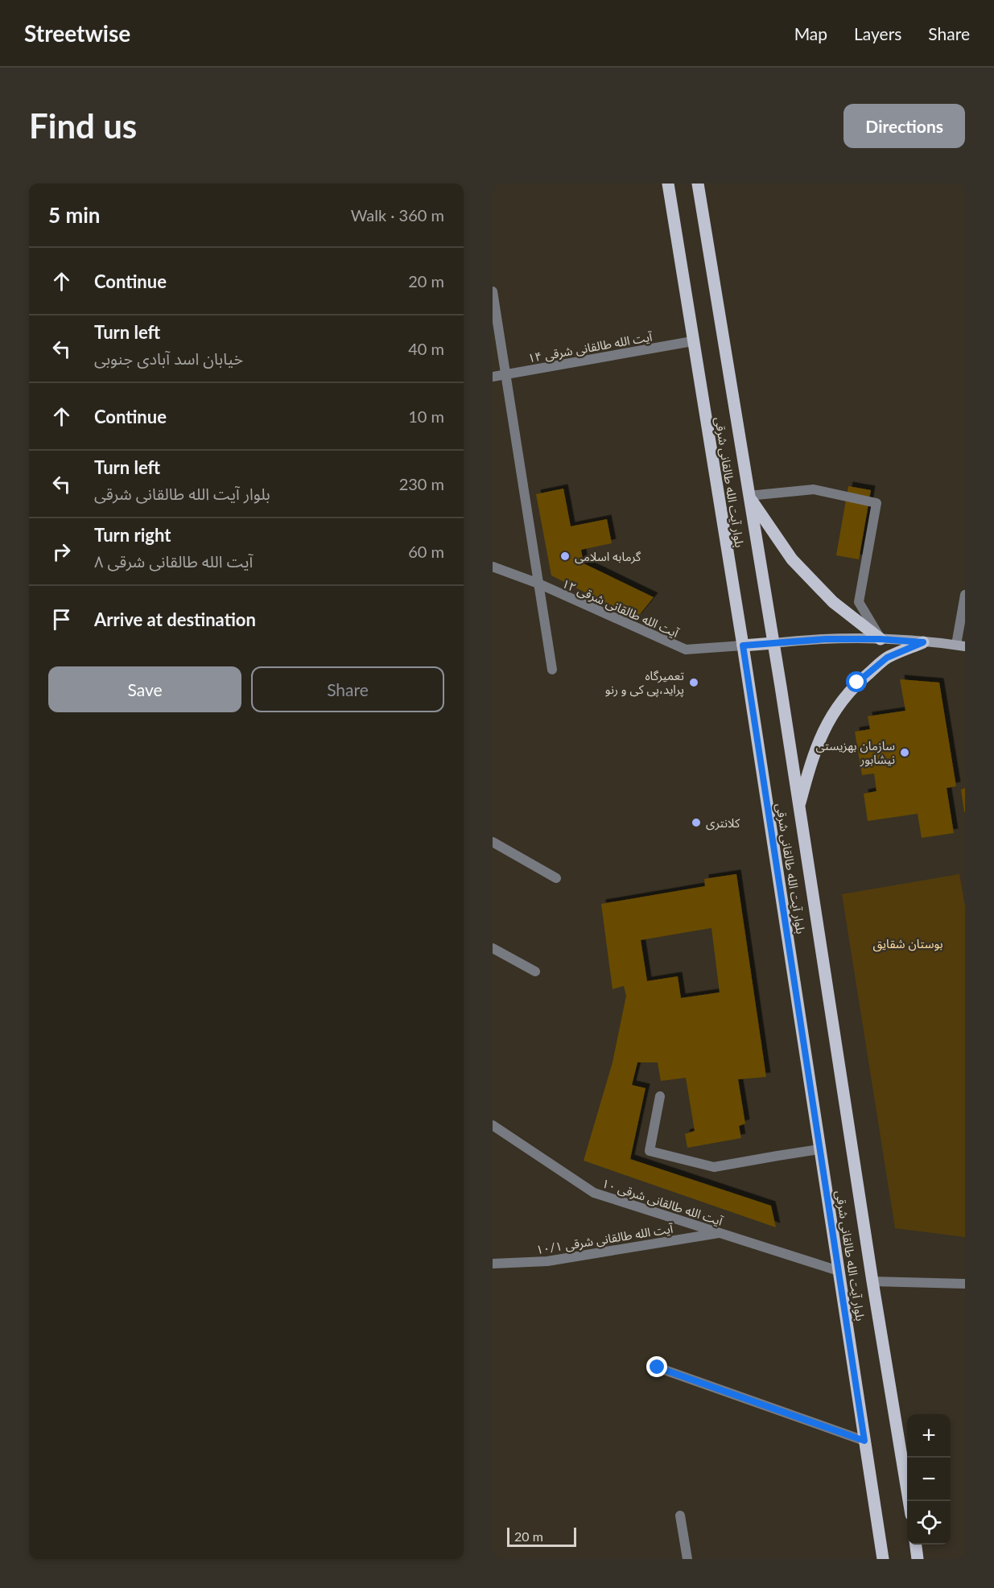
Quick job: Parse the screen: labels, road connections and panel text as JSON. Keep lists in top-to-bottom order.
{
  "streets": {
    "main road": ["بلوار آیت الله طالقانی شرقی"],
    "street": [
      "آیت الله طالقانی شرقی ۱۴",
      "آیت الله طالقانی شرقی ۱۲",
      "آیت الله طالقانی شرقی ۱۰",
      "آیت الله طالقانی شرقی ۱۰/۱"
    ]
  },
  "crossings": [
    ["آیت الله طالقانی شرقی ۱۴", "بلوار آیت الله طالقانی شرقی"],
    ["بلوار آیت الله طالقانی شرقی", "آیت الله طالقانی شرقی ۱۲"],
    ["بلوار آیت الله طالقانی شرقی", "آیت الله طالقانی شرقی ۱۰"],
    ["آیت الله طالقانی شرقی ۱۰", "آیت الله طالقانی شرقی ۱۰/۱"]
  ],
  "parks": ["بوستان شقایق"],
  "places": [
    "گرمابه اسلامی",
    "تعمیرگاه پراید،پی کی و رنو",
    "سازمان بهزیستی نیشابور",
    "کلانتری"
  ],
  "scale_bar": "20 m",
  "page": {
    "header": "Streetwise",
    "nav": ["Map", "Layers", "Share"],
    "buttons": [
      "Directions",
      ["Save", "Share"]
    ],
    "title": "Find us",
    "heading": ["5 min", "Walk · 360 m"],
    "list": [
      ["Continue", "20 m"],
      ["Turn left", "خیابان اسد آبادی جنوبی", "40 m"],
      ["Continue", "10 m"],
      ["Turn left", "بلوار آیت الله طالقانی شرقی", "230 m"],
      ["Turn right", "آیت الله طالقانی شرقی ۸", "60 m"],
      "Arrive at destination"
    ],
    "map_buttons": ["+", "−"],
    "scale": "20 m"
  }
}
